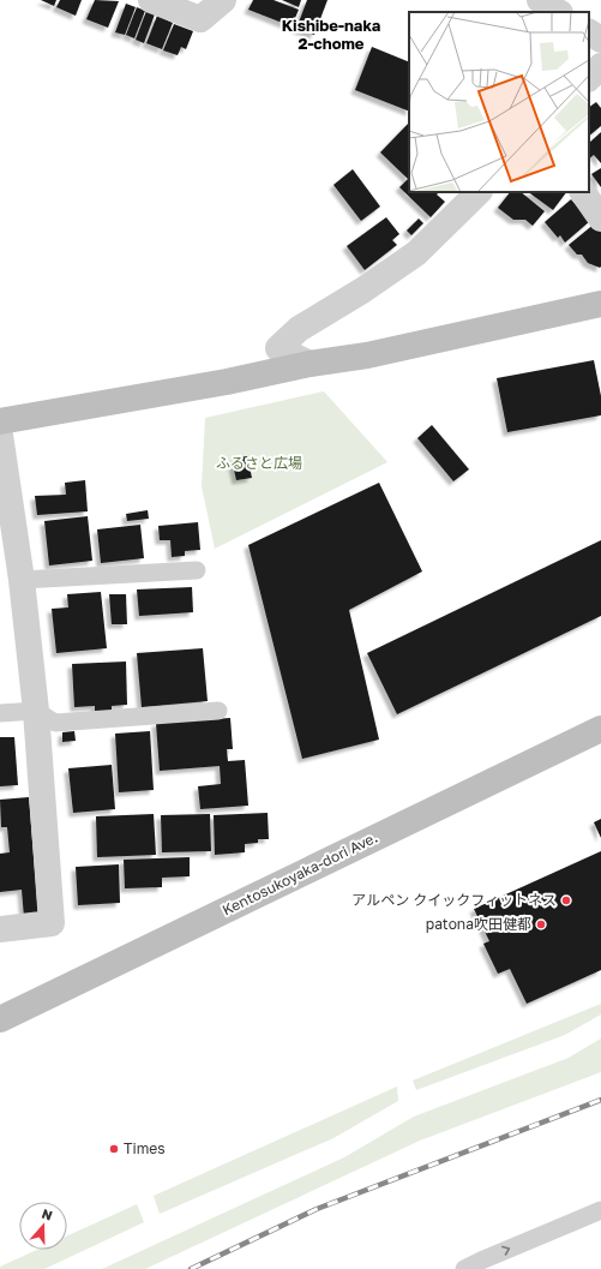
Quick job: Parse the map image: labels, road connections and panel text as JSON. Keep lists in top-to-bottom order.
{
  "streets": {
    "street": ["Kentosukoyaka-dori Ave."]
  },
  "districts": ["Kishibe-naka 2-chome"],
  "parks": ["ふるさと広場"],
  "places": ["アルペン クイックフィットネス", "patona吹田健都", "Times"],
  "north": "top"
}
